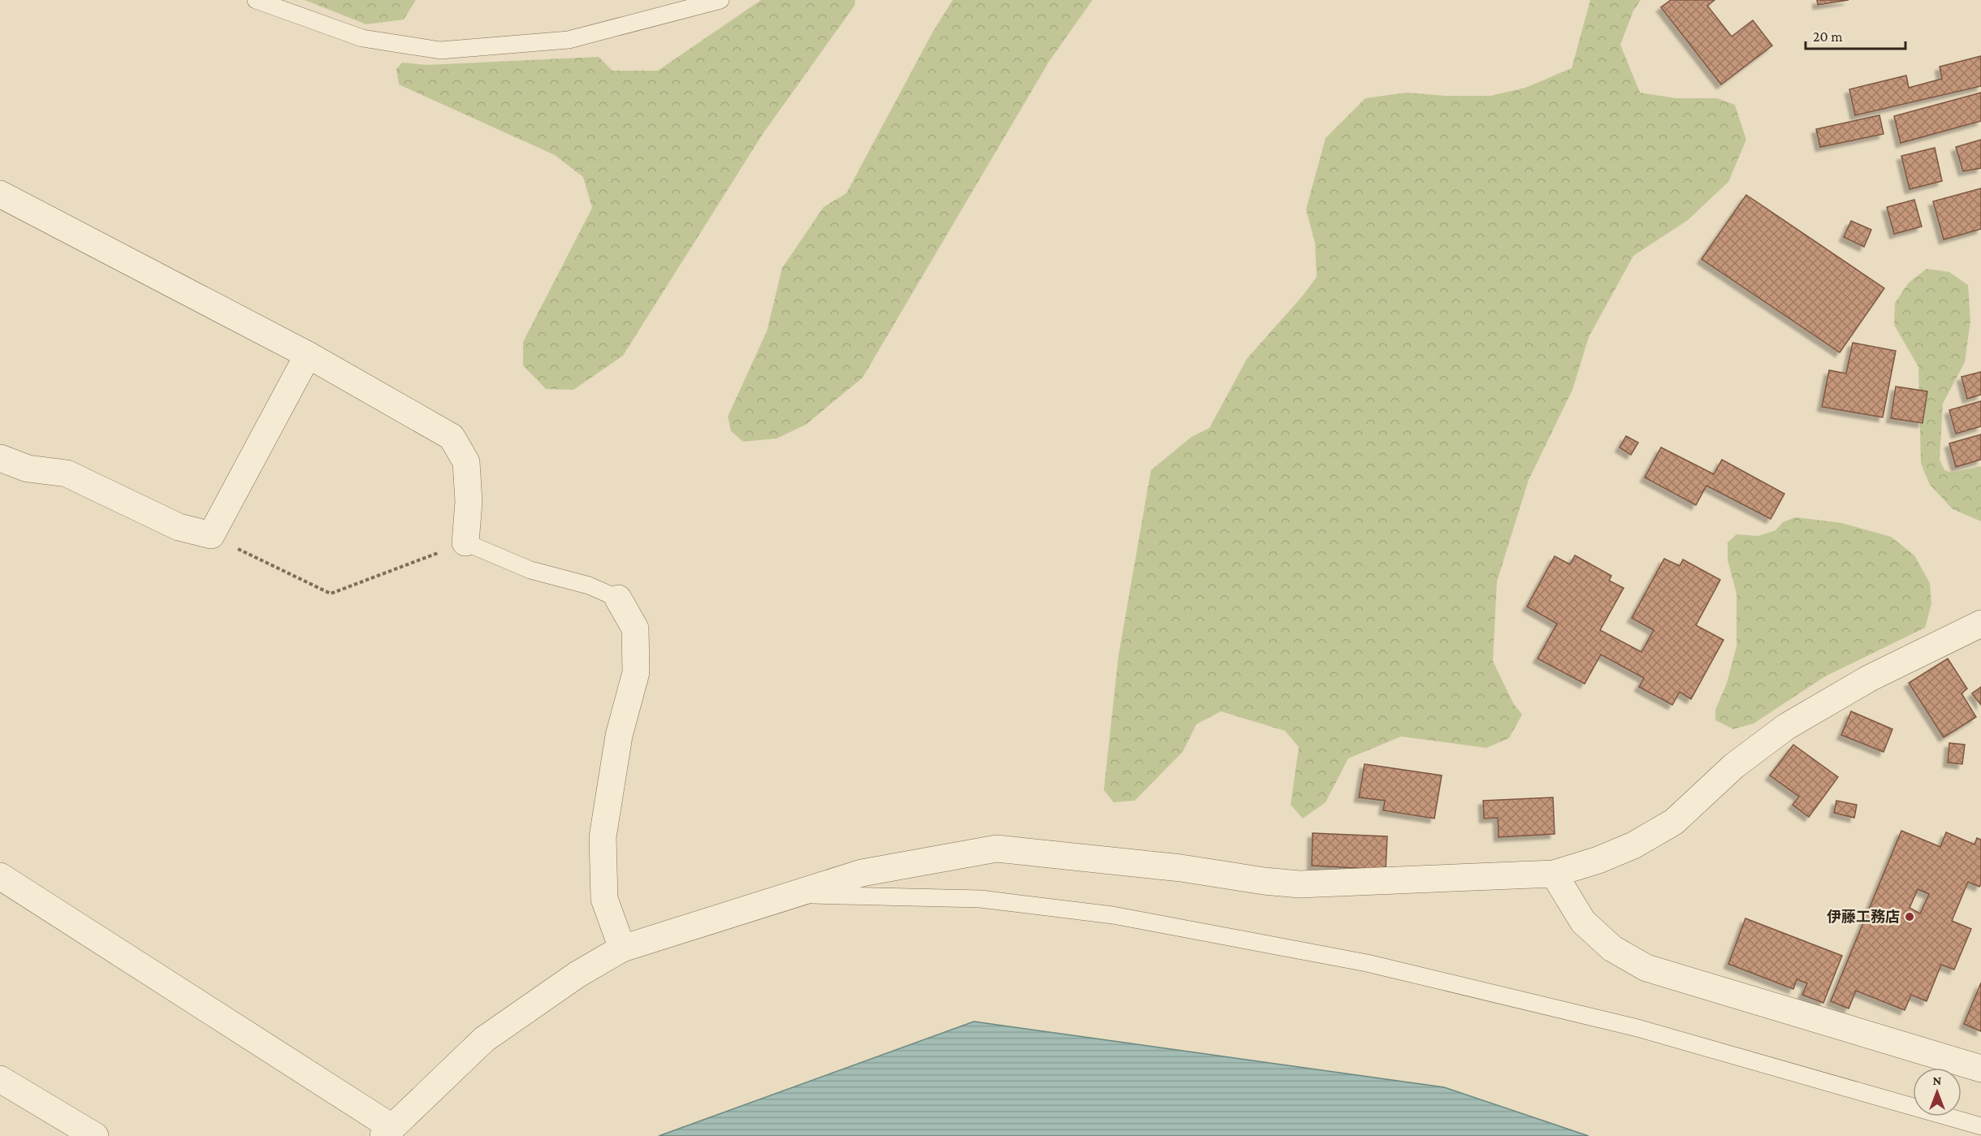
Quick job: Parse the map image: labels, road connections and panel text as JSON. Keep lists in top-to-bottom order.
{
  "places": ["伊藤工務店"],
  "scale_bar": "20 m",
  "north": "top"
}
